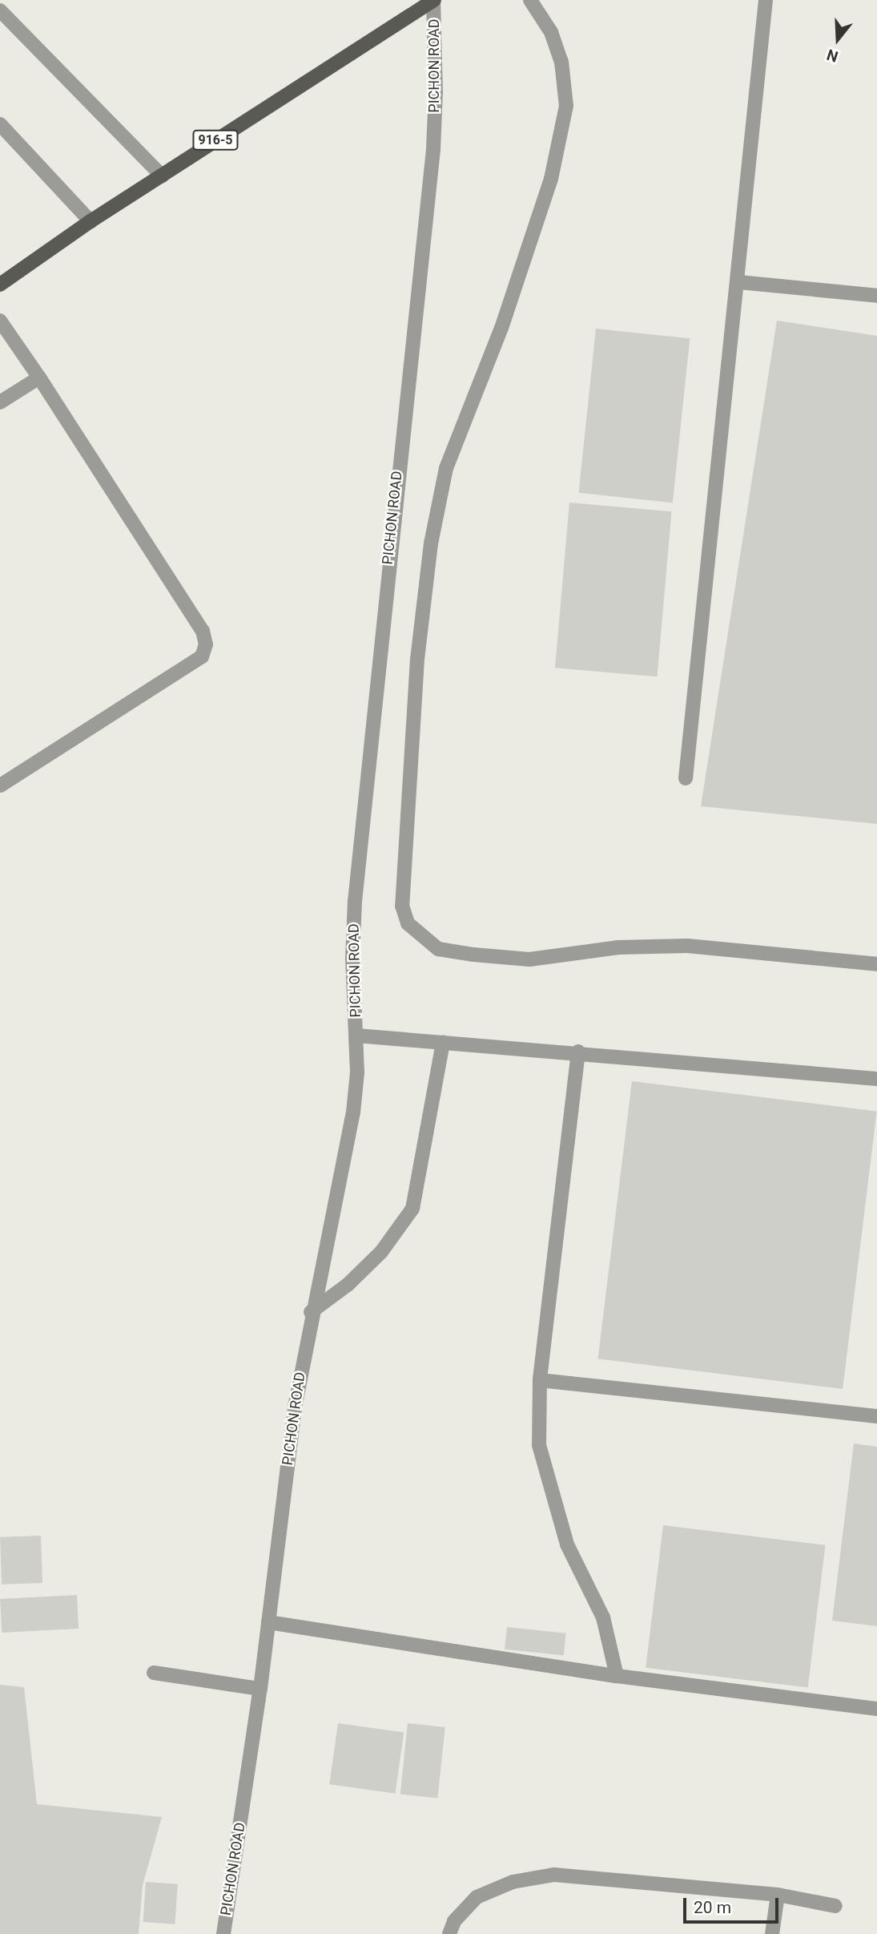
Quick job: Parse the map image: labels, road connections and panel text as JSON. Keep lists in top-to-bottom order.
{
  "streets": {
    "main road": ["916-5"],
    "street": ["PICHON ROAD"]
  },
  "crossings": [
    ["PICHON ROAD", "916-5"]
  ],
  "scale_bar": "20 m",
  "north": "bottom"
}
